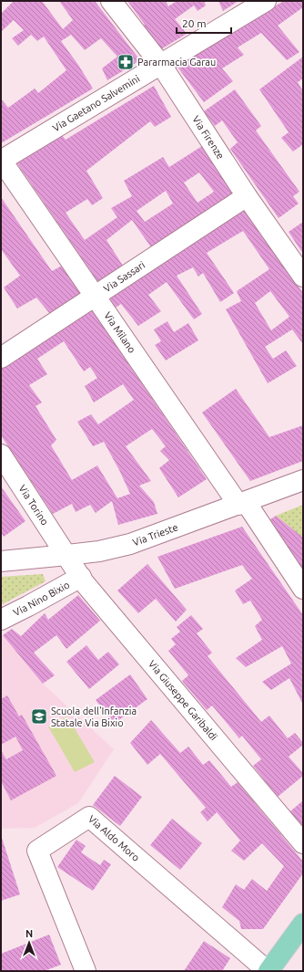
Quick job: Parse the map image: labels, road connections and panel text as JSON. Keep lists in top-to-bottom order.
{
  "streets": {
    "street": [
      "Via Gaetano Salvemini",
      "Via Firenze",
      "Via Sassari",
      "Via Milano",
      "Via Torino",
      "Via Trieste",
      "Via Nino Bixio",
      "Via Giuseppe Garibaldi",
      "Via Aldo Moro"
    ]
  },
  "crossings": [
    ["Via Gaetano Salvemini", "Via Firenze"],
    ["Via Gaetano Salvemini", "Via Milano"],
    ["Via Firenze", "Via Sassari"],
    ["Via Sassari", "Via Milano"],
    ["Via Milano", "Via Trieste"],
    ["Via Torino", "Via Trieste"],
    ["Via Torino", "Via Giuseppe Garibaldi"],
    ["Via Trieste", "Via Giuseppe Garibaldi"],
    ["Via Nino Bixio", "Via Giuseppe Garibaldi"]
  ],
  "places": {
    "pharmacy": ["Pararmacia Garau"],
    "school or university": ["Scuola dell'Infanzia Statale Via Bixio"]
  },
  "scale_bar": "20 m",
  "north": "top"
}
